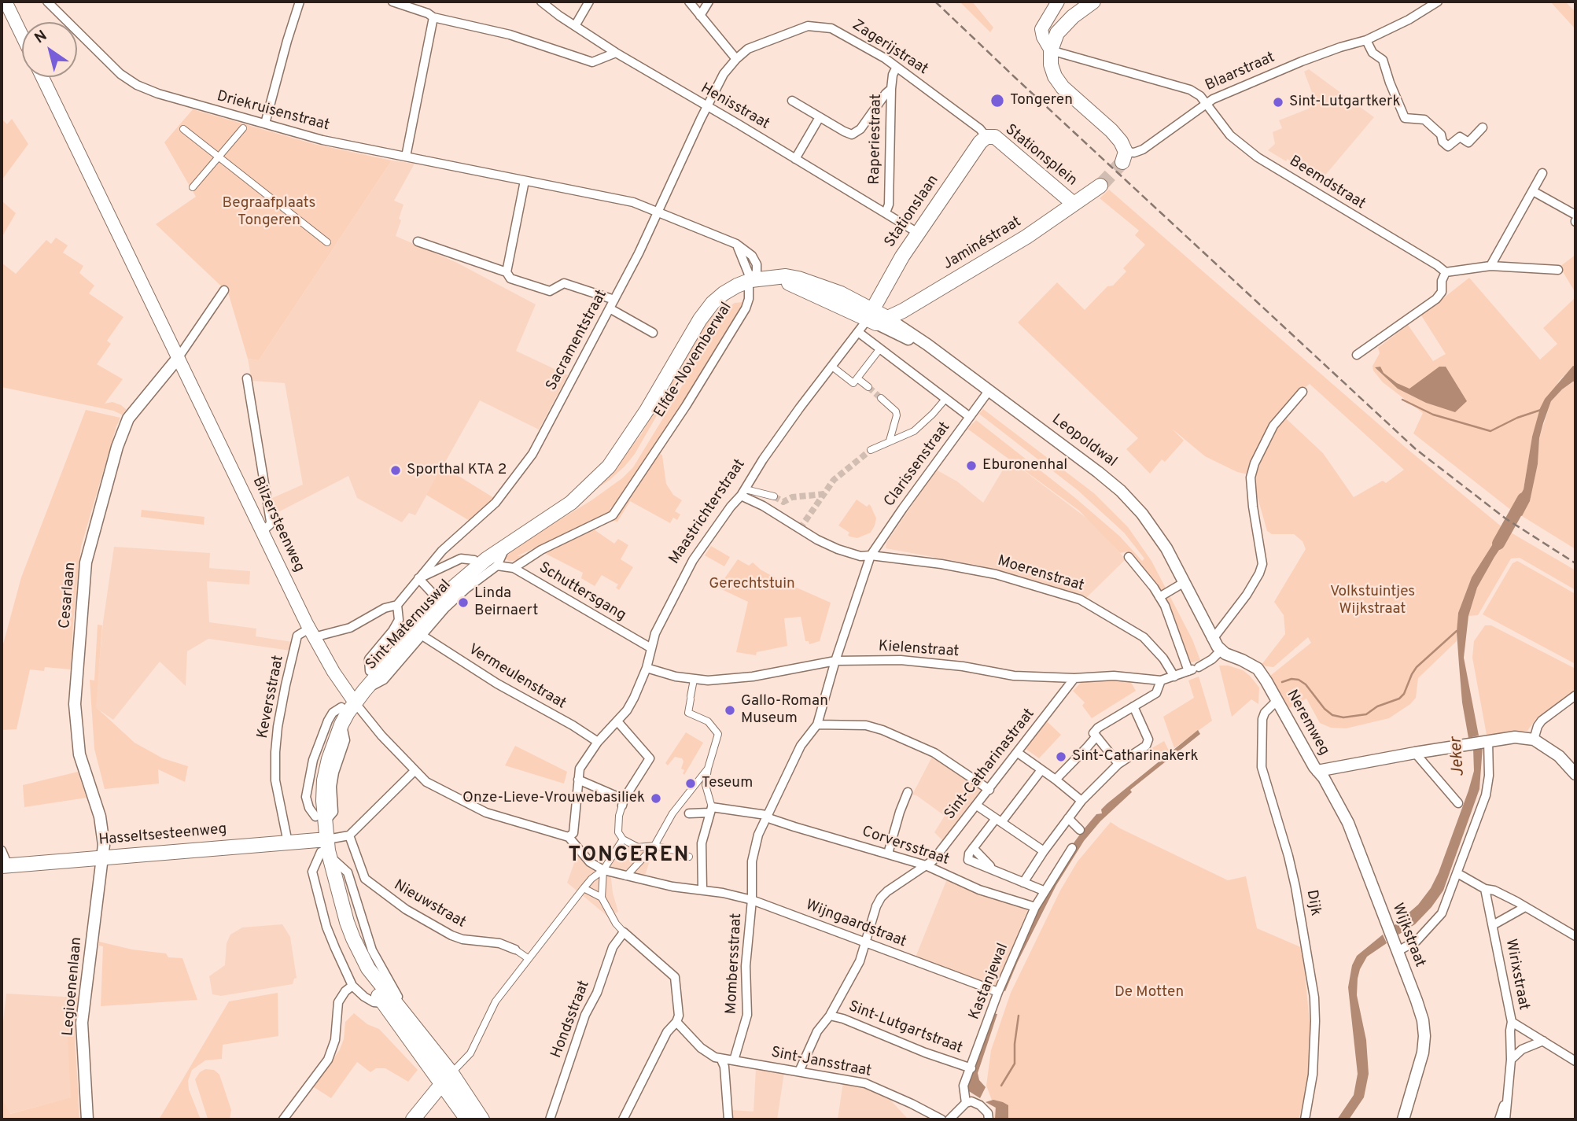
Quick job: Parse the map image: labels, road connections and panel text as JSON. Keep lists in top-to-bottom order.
{
  "streets": {
    "main road": [
      "Stationsplein",
      "Stationslaan",
      "Jaminéstraat",
      "Elfde-Novemberwal",
      "Bilzersteenweg",
      "Sint-Maternuswal",
      "Hasseltsesteenweg"
    ],
    "street": [
      "Zagerijstraat",
      "Blaarstraat",
      "Henisstraat",
      "Driekruisenstraat",
      "Raperiestraat",
      "Beemdstraat",
      "Sacramentstraat",
      "Leopoldwal",
      "Clarissenstraat",
      "Maastrichterstraat",
      "Moerenstraat",
      "Schuttersgang",
      "Cesarlaan",
      "Kielenstraat",
      "Vermeulenstraat",
      "Keversstraat",
      "Neremweg",
      "Sint-Catharinastraat",
      "Corversstraat",
      "Dijk",
      "Nieuwstraat",
      "Wijngaardstraat",
      "Wijkstraat",
      "Mombersstraat",
      "Wirixstraat",
      "Kastanjewal",
      "Legioenenlaan",
      "Hondsstraat",
      "Sint-Lutgartstraat",
      "Sint-Jansstraat"
    ]
  },
  "crossings": [
    ["Zagerijstraat", "Raperiestraat"],
    ["Zagerijstraat", "Stationsplein"],
    ["Zagerijstraat", "Stationslaan"],
    ["Zagerijstraat", "Sacramentstraat"],
    ["Blaarstraat", "Beemdstraat"],
    ["Henisstraat", "Raperiestraat"],
    ["Henisstraat", "Stationslaan"],
    ["Henisstraat", "Sacramentstraat"],
    ["Driekruisenstraat", "Sacramentstraat"],
    ["Driekruisenstraat", "Elfde-Novemberwal"],
    ["Stationsplein", "Stationslaan"],
    ["Stationsplein", "Jaminéstraat"],
    ["Stationslaan", "Jaminéstraat"],
    ["Stationslaan", "Leopoldwal"],
    ["Stationslaan", "Maastrichterstraat"],
    ["Jaminéstraat", "Leopoldwal"],
    ["Jaminéstraat", "Maastrichterstraat"],
    ["Sacramentstraat", "Sint-Maternuswal"],
    ["Elfde-Novemberwal", "Schuttersgang"],
    ["Elfde-Novemberwal", "Sint-Maternuswal"],
    ["Leopoldwal", "Clarissenstraat"],
    ["Leopoldwal", "Maastrichterstraat"],
    ["Leopoldwal", "Kielenstraat"],
    ["Leopoldwal", "Neremweg"],
    ["Clarissenstraat", "Moerenstraat"],
    ["Clarissenstraat", "Kielenstraat"],
    ["Clarissenstraat", "Mombersstraat"],
    ["Maastrichterstraat", "Moerenstraat"],
    ["Maastrichterstraat", "Schuttersgang"],
    ["Maastrichterstraat", "Kielenstraat"],
    ["Maastrichterstraat", "Vermeulenstraat"],
    ["Bilzersteenweg", "Cesarlaan"],
    ["Bilzersteenweg", "Sint-Maternuswal"],
    ["Bilzersteenweg", "Keversstraat"],
    ["Moerenstraat", "Kielenstraat"],
    ["Schuttersgang", "Sint-Maternuswal"],
    ["Cesarlaan", "Hasseltsesteenweg"],
    ["Cesarlaan", "Legioenenlaan"],
    ["Sint-Maternuswal", "Vermeulenstraat"],
    ["Kielenstraat", "Neremweg"],
    ["Kielenstraat", "Sint-Catharinastraat"],
    ["Keversstraat", "Hasseltsesteenweg"],
    ["Neremweg", "Dijk"],
    ["Neremweg", "Wijkstraat"],
    ["Sint-Catharinastraat", "Corversstraat"],
    ["Sint-Catharinastraat", "Wijngaardstraat"],
    ["Sint-Catharinastraat", "Sint-Lutgartstraat"],
    ["Sint-Catharinastraat", "Sint-Jansstraat"],
    ["Hasseltsesteenweg", "Legioenenlaan"],
    ["Corversstraat", "Mombersstraat"],
    ["Corversstraat", "Kastanjewal"],
    ["Wijngaardstraat", "Mombersstraat"],
    ["Wijngaardstraat", "Kastanjewal"],
    ["Mombersstraat", "Sint-Jansstraat"],
    ["Kastanjewal", "Sint-Lutgartstraat"]
  ],
  "districts": ["TONGEREN"],
  "water": ["Jeker"],
  "parks": [
    "Begraafplaats Tongeren",
    "Gerechtstuin",
    "Volkstuintjes Wijkstraat",
    "De Motten"
  ],
  "places": [
    "Tongeren",
    "Sint-Lutgartkerk",
    "Eburonenhal",
    "Sporthal KTA 2",
    "Linda Beirnaert",
    "Gallo-Roman Museum",
    "Sint-Catharinakerk",
    "Teseum",
    "Onze-Lieve-Vrouwebasiliek"
  ],
  "north": "top left"
}
